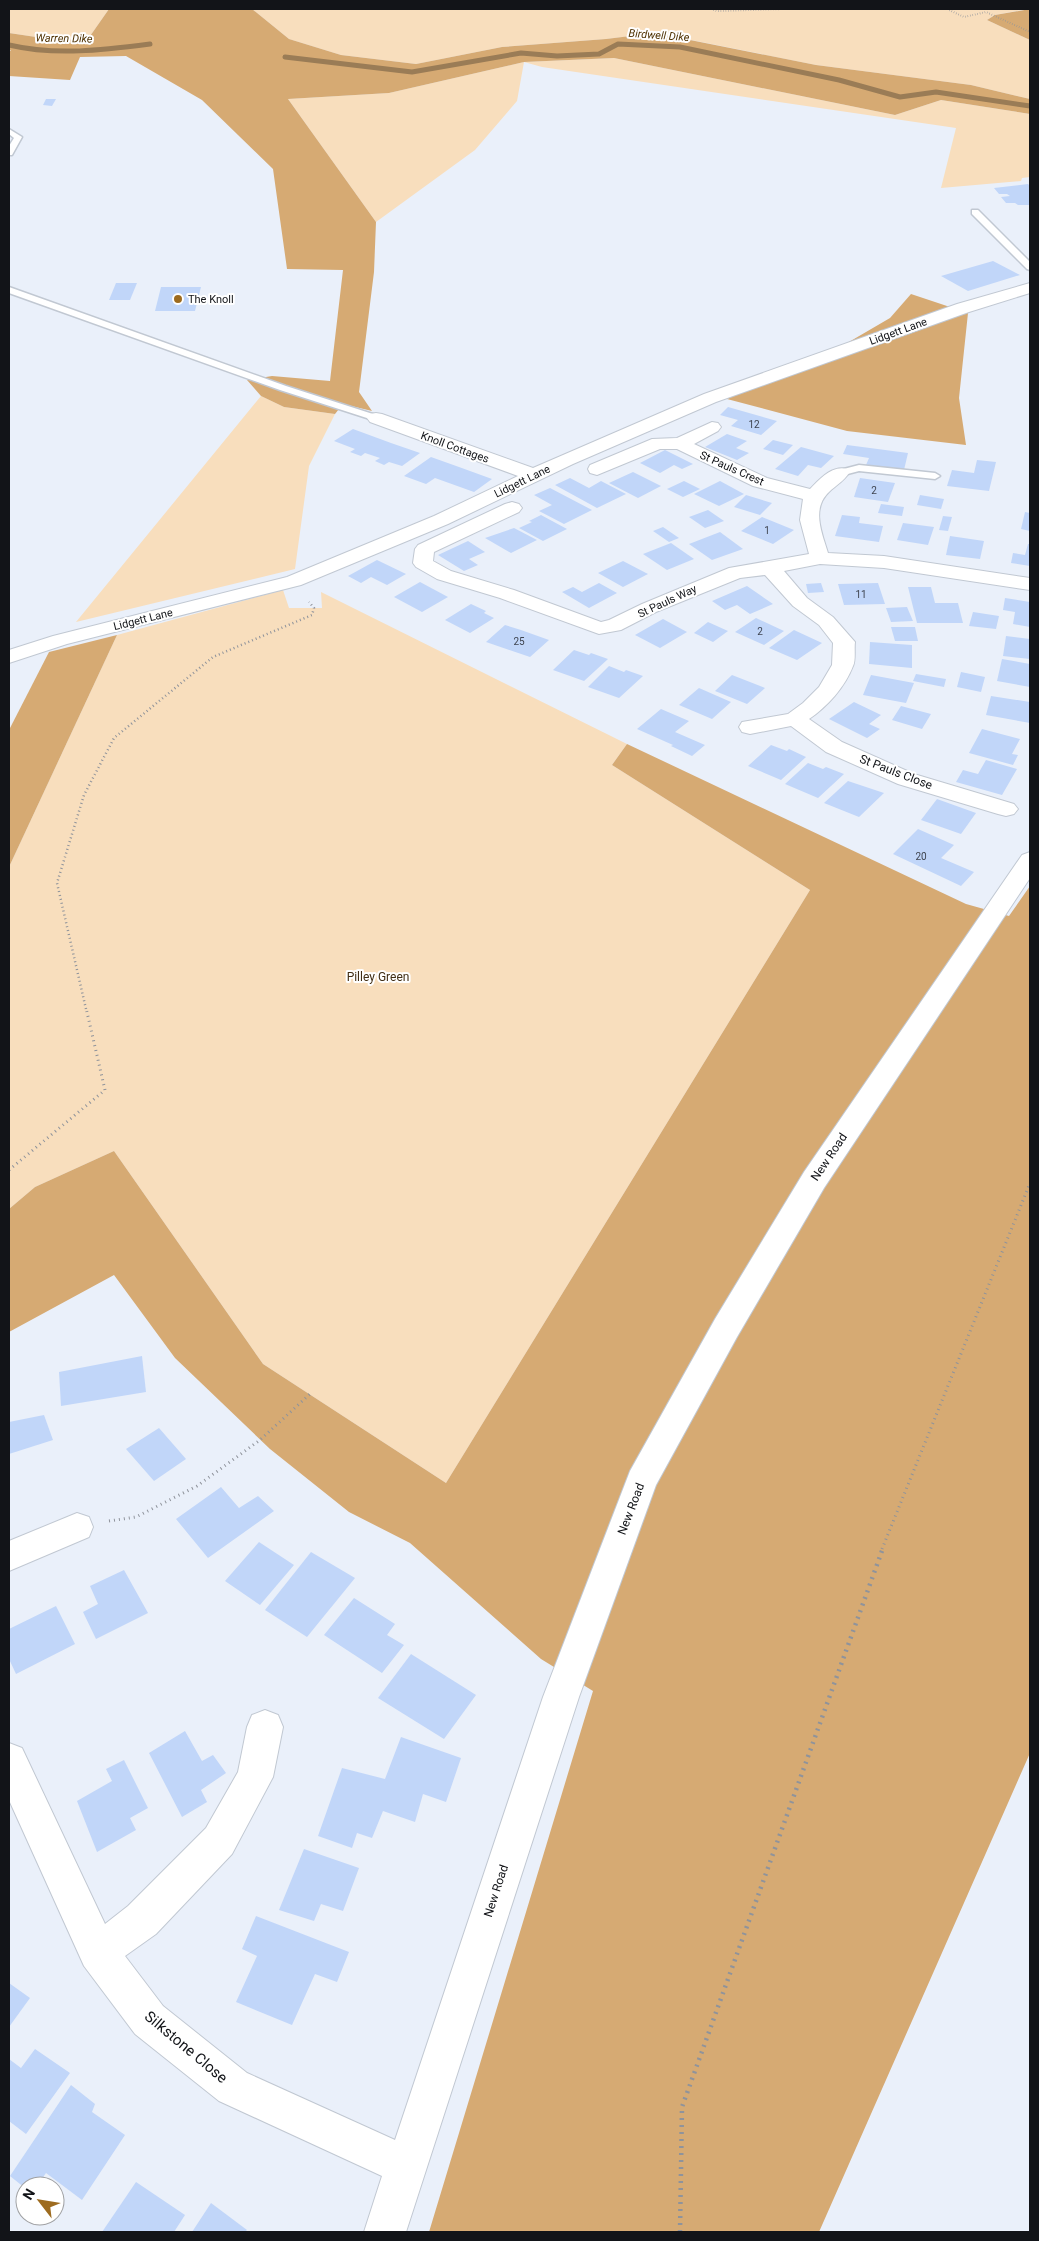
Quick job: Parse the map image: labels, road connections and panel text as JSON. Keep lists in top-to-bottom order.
{
  "streets": {
    "street": [
      "Lidgett Lane",
      "Knoll Cottages",
      "St Pauls Crest",
      "St Pauls Way",
      "St Pauls Close",
      "New Road",
      "Silkstone Close"
    ]
  },
  "crossings": [
    ["Lidgett Lane", "Knoll Cottages"],
    ["New Road", "Silkstone Close"]
  ],
  "water": ["Birdwell Dike", "Warren Dike"],
  "parks": ["Pilley Green"],
  "places": ["The Knoll"],
  "house_numbers": [
    "12",
    "2",
    "1",
    "11",
    "2",
    "25",
    "20"
  ],
  "north": "top left"
}
